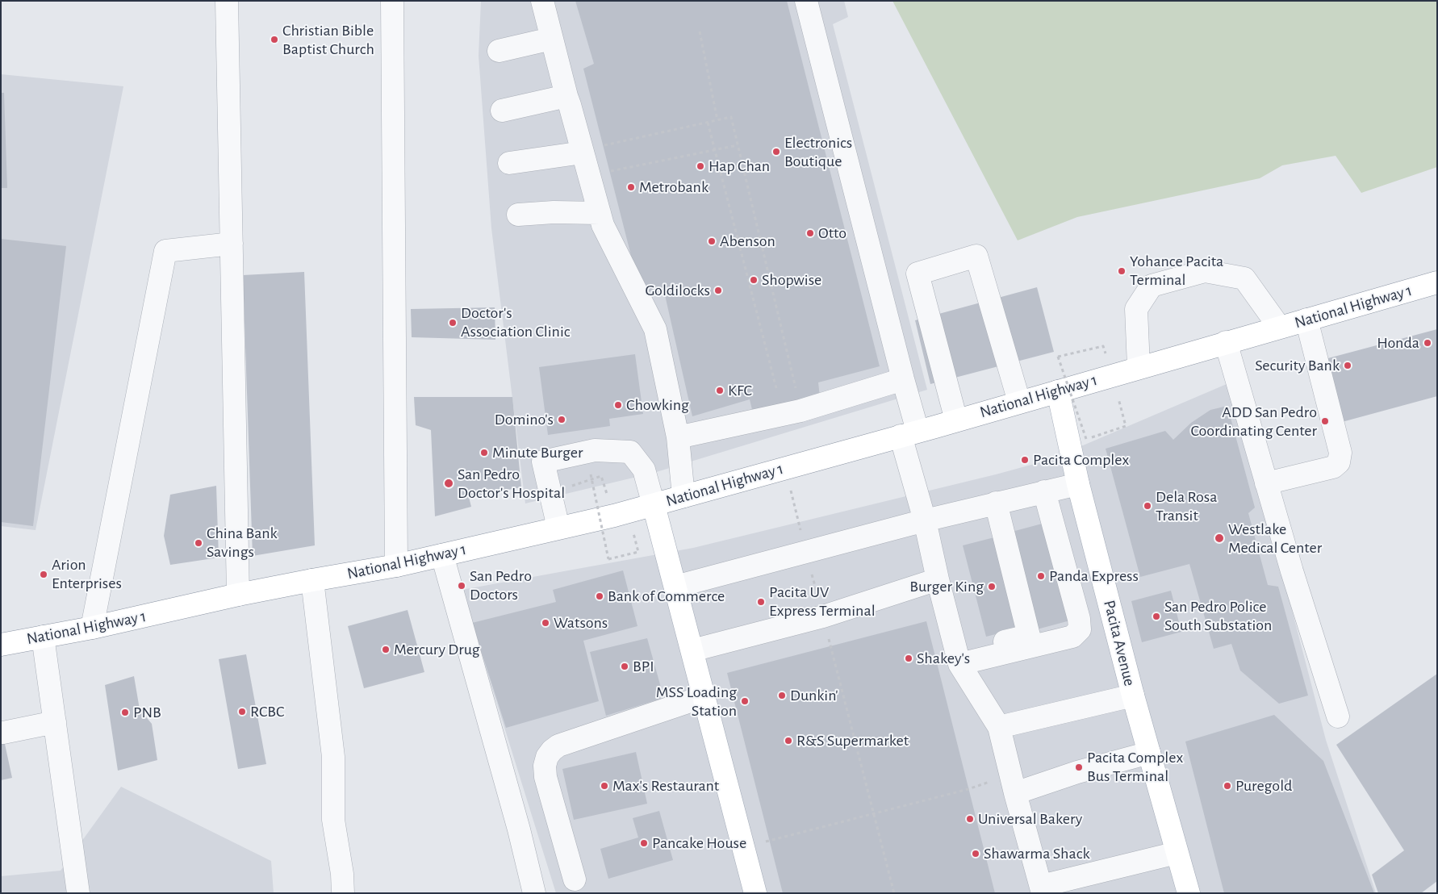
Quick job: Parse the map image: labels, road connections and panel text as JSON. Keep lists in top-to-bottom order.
{
  "streets": {
    "main road": ["National Highway 1", "Pacita Avenue"]
  },
  "crossings": [
    ["National Highway 1", "Pacita Avenue"]
  ],
  "places": [
    "Christian Bible Baptist Church",
    "Electronics Boutique",
    "Hap Chan",
    "Metrobank",
    "Otto",
    "Abenson",
    "Yohance Pacita Terminal",
    "Shopwise",
    "Goldilocks",
    "Doctor's Association Clinic",
    "Honda",
    "Security Bank",
    "KFC",
    "Chowking",
    "Domino's",
    "ADD San Pedro Coordinating Center",
    "Minute Burger",
    "Pacita Complex",
    "San Pedro Doctor's Hospital",
    "Dela Rosa Transit",
    "Westlake Medical Center",
    "China Bank Savings",
    "Arion Enterprises",
    "Panda Express",
    "San Pedro Doctors",
    "Burger King",
    "Bank of Commerce",
    "Pacita UV Express Terminal",
    "San Pedro Police South Substation",
    "Watsons",
    "Mercury Drug",
    "Shakey's",
    "BPI",
    "Dunkin'",
    "MSS Loading Station",
    "RCBC",
    "PNB",
    "R&S Supermarket",
    "Pacita Complex Bus Terminal",
    "Max's Restaurant",
    "Puregold",
    "Universal Bakery",
    "Pancake House",
    "Shawarma Shack"
  ]
}
